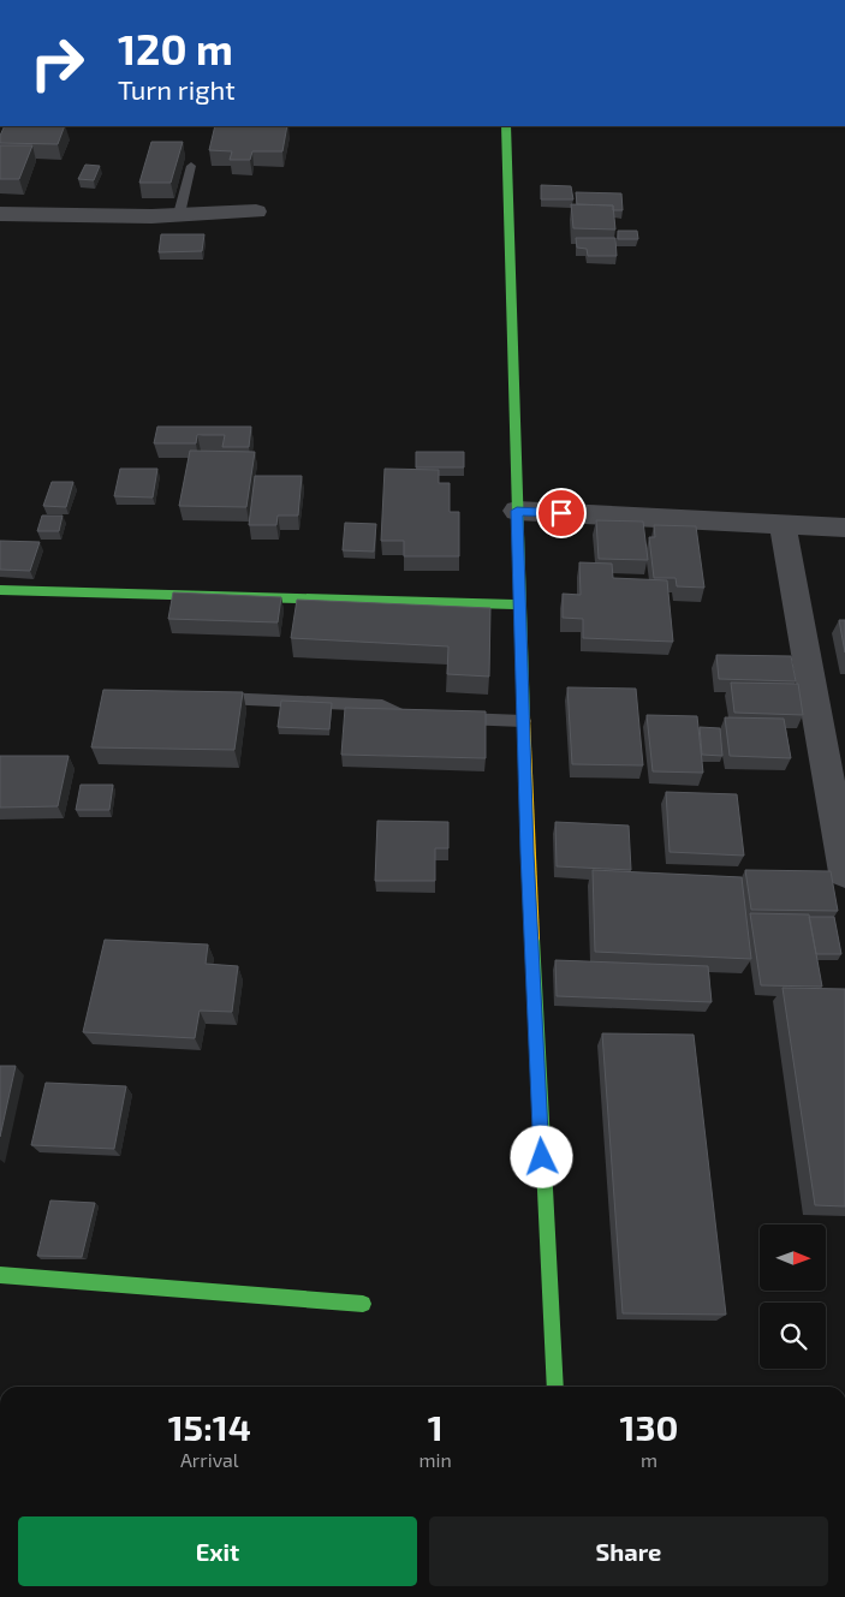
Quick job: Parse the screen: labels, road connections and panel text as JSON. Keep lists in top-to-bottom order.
{
  "north": "right",
  "page": {
    "turn": ["120 m", "Turn right"],
    "eta": [
      "15:14",
      "Arrival",
      "1",
      "min",
      "130",
      "m"
    ],
    "buttons": ["Exit", "Share"]
  }
}
